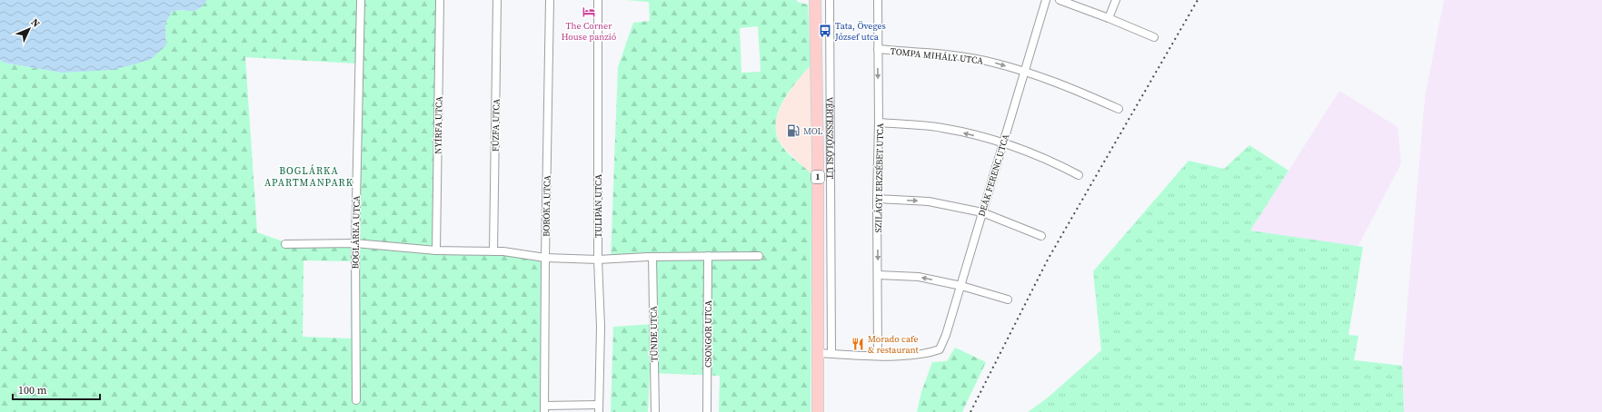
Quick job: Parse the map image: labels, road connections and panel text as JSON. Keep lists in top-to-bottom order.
{
  "streets": {
    "main road": ["VÉRTESSZŐLŐSI ÚT", "1"],
    "street": [
      "TOMPA MIHÁLY UTCA",
      "NYÍRFA UTCA",
      "FŰZFA UTCA",
      "DEÁK FERENC UTCA",
      "SZILÁGYI ERZSÉBET UTCA",
      "BORÓKA UTCA",
      "TULIPÁN UTCA",
      "BOGLÁRKA UTCA",
      "TÜNDE UTCA",
      "CSONGOR UTCA"
    ]
  },
  "crossings": [
    ["TOMPA MIHÁLY UTCA", "DEÁK FERENC UTCA"],
    ["TOMPA MIHÁLY UTCA", "SZILÁGYI ERZSÉBET UTCA"],
    ["DEÁK FERENC UTCA", "SZILÁGYI ERZSÉBET UTCA"]
  ],
  "one_way": ["TOMPA MIHÁLY UTCA", "SZILÁGYI ERZSÉBET UTCA"],
  "districts": ["BOGLÁRKA APARTMANPARK"],
  "places": {
    "hotel": ["The Corner House panzió"],
    "bus stop": ["Tata, Öveges József utca"],
    "fuel station": ["MOL"],
    "restaurant": ["Morado cafe & restaurant"]
  },
  "scale_bar": "100 m",
  "north": "top right"
}
